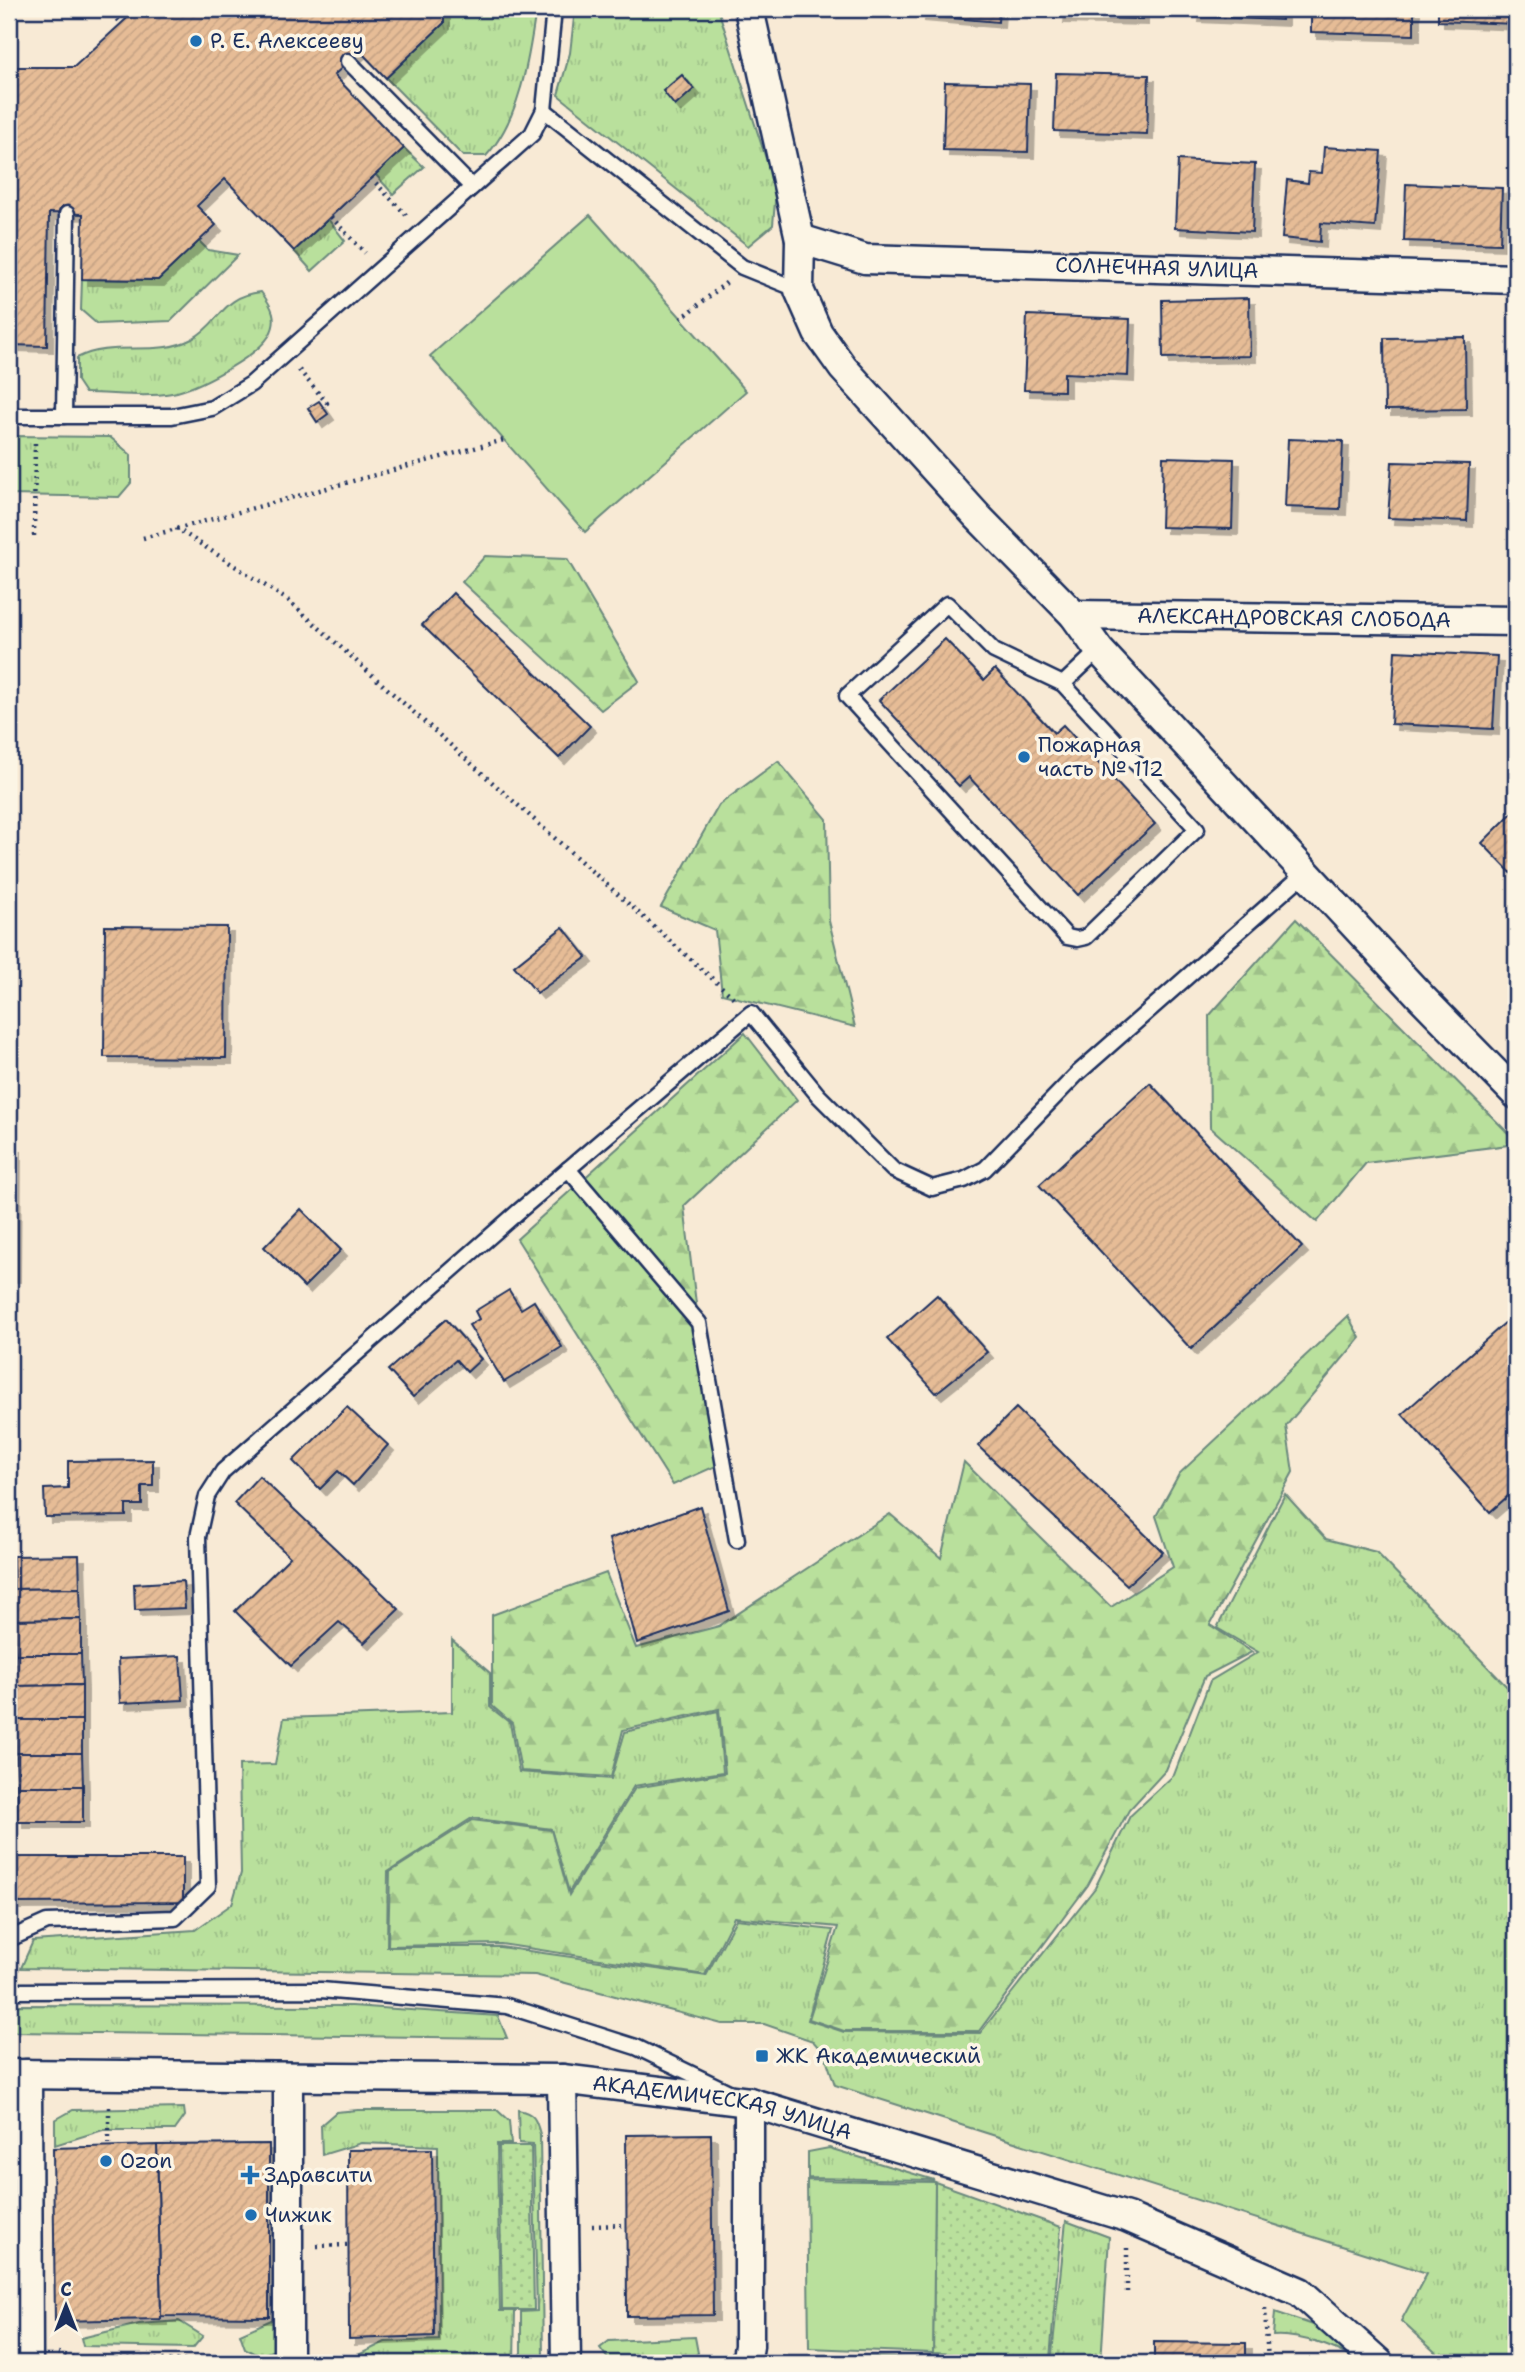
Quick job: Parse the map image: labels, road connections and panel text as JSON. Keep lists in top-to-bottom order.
{
  "streets": {
    "street": ["СОЛНЕЧНАЯ УЛИЦА", "АЛЕКСАНДРОВСКАЯ СЛОБОДА", "АКАДЕМИЧЕСКАЯ УЛИЦА"]
  },
  "places": {
    "other": [
      "Р. Е. Алексееву",
      "Пожарная часть № 112",
      "Ozon",
      "Чижик"
    ],
    "transit": ["ЖК Академический"],
    "health": ["Здравсити"]
  },
  "north": "top"
}
